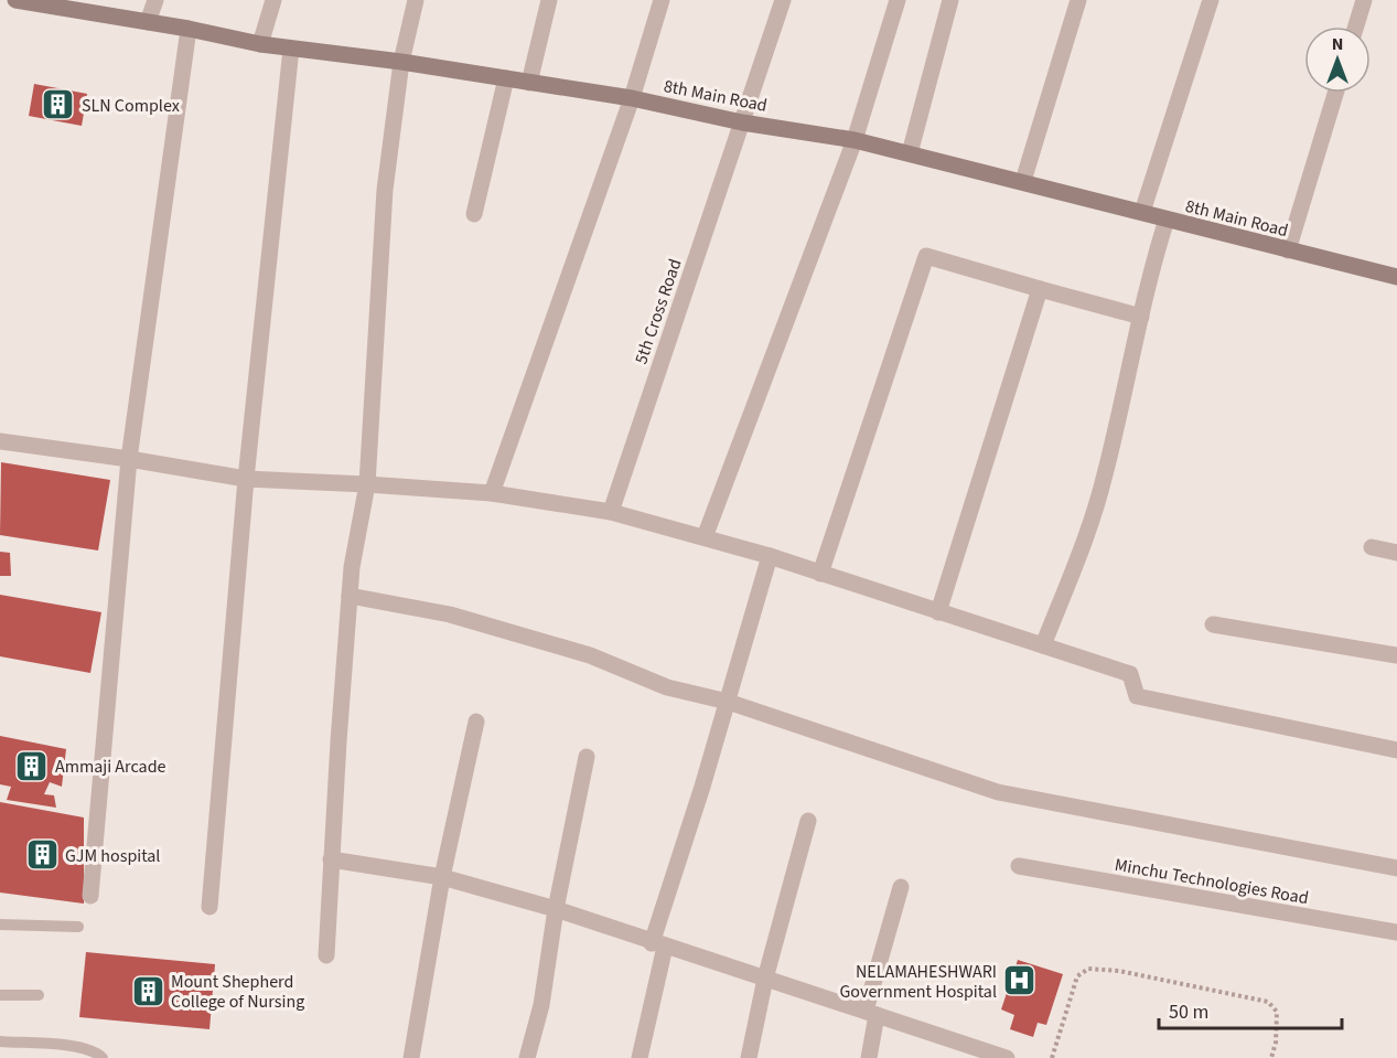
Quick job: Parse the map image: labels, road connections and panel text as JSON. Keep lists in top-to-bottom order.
{
  "streets": {
    "street": ["8th Main Road", "5th Cross Road", "Minchu Technologies Road"]
  },
  "crossings": [
    ["8th Main Road", "5th Cross Road"]
  ],
  "places": {
    "building": [
      "SLN Complex",
      "Ammaji Arcade",
      "GJM hospital",
      "Mount Shepherd College of Nursing"
    ],
    "hospital": ["NELAMAHESHWARI Government Hospital"]
  },
  "scale_bar": "50 m",
  "north": "top"
}
